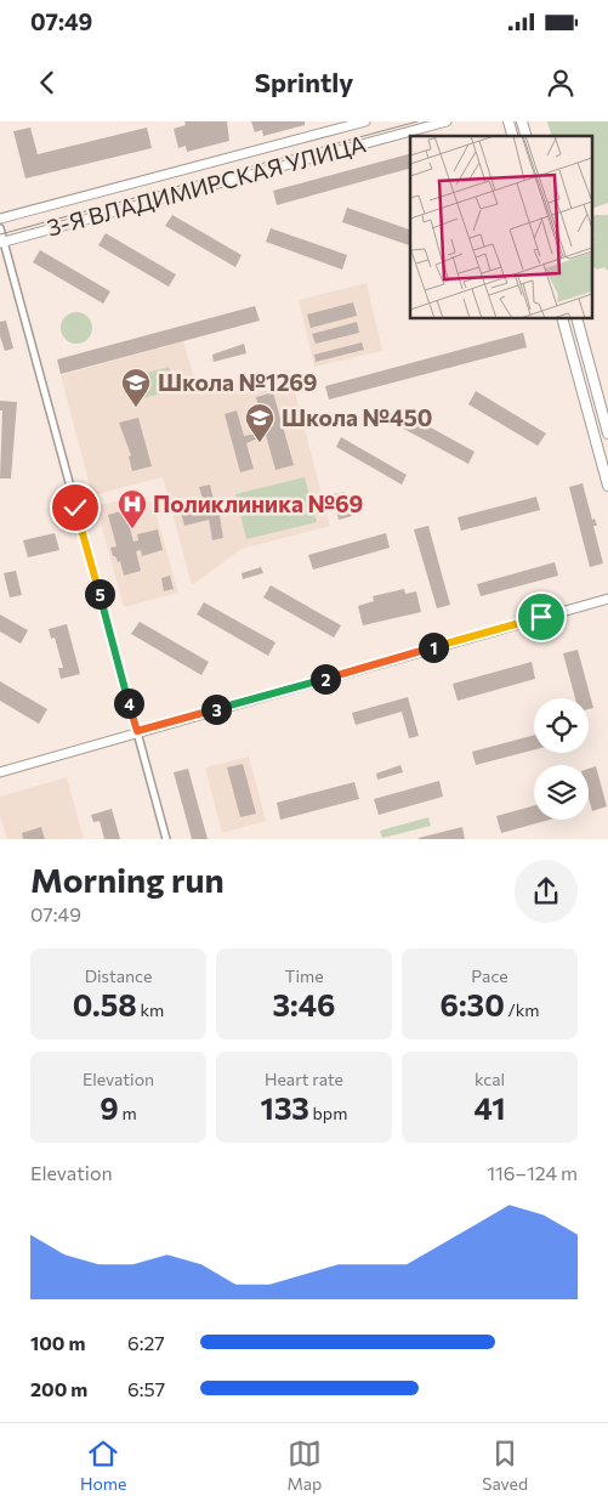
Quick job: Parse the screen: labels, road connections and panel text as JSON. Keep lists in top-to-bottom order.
{
  "streets": {
    "street": ["3-Я ВЛАДИМИРСКАЯ УЛИЦА"]
  },
  "places": {
    "school or university": ["Школа №1269", "Школа №450"],
    "hospital": ["Поликлиника №69"]
  },
  "page": {
    "status": "07:49",
    "header": "Sprintly",
    "pins": [
      "5",
      "1",
      "2",
      "4",
      "3"
    ],
    "heading": ["Morning run", "07:49"],
    "stats": [
      ["Distance", "0.58 km"],
      ["Time", "3:46"],
      ["Pace", "6:30 /km"],
      ["Elevation", "9 m"],
      ["Heart rate", "133 bpm"],
      ["kcal", "41"]
    ],
    "chart": ["Elevation", "116–124 m"],
    "list": [
      {
        "name": "100 m",
        "note": "6:27"
      },
      {
        "name": "200 m",
        "note": "6:57"
      }
    ],
    "tabs": ["Home", "Map", "Saved"]
  }
}
